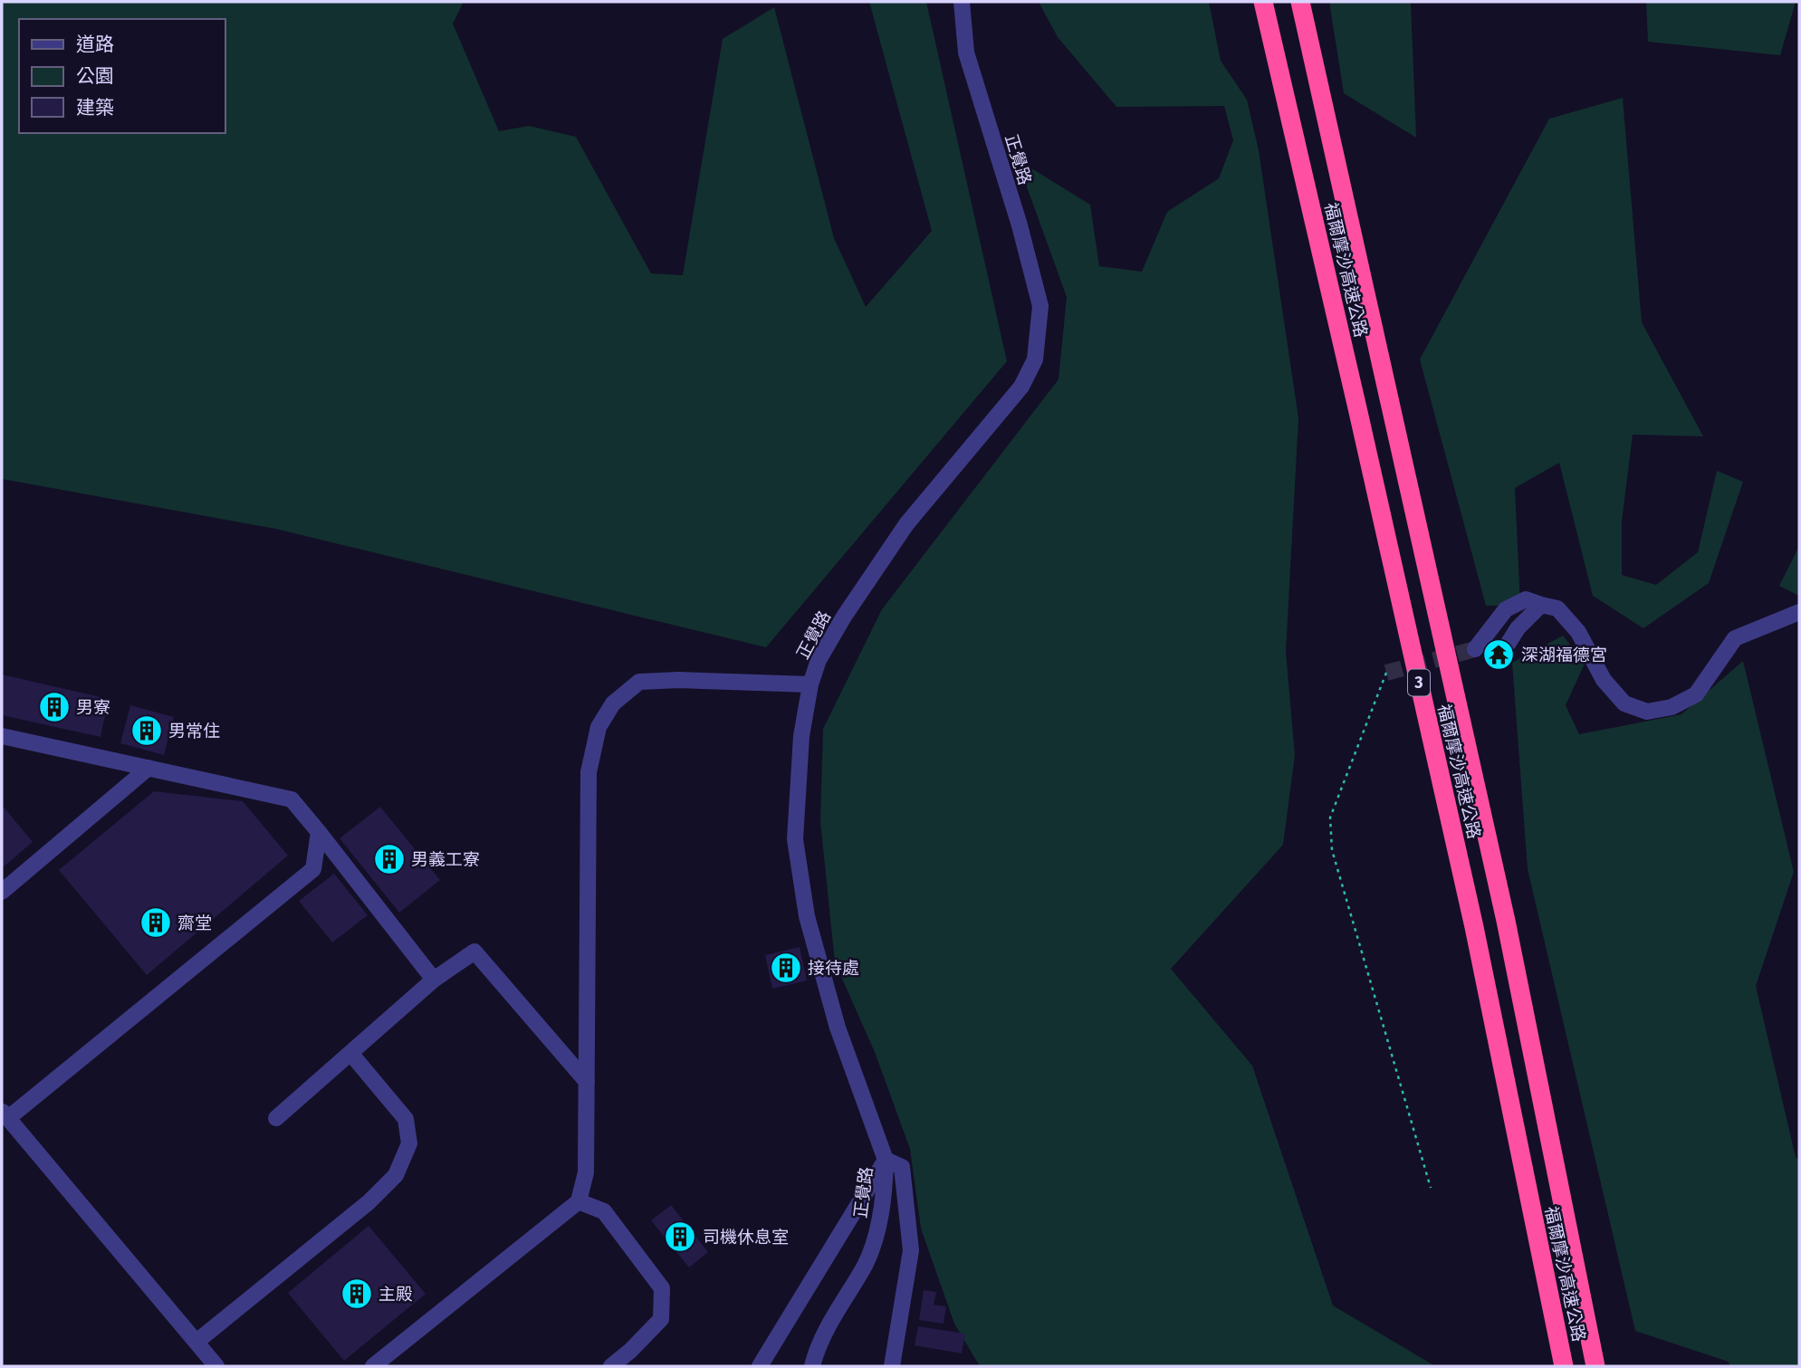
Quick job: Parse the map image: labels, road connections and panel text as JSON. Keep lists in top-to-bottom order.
{
  "streets": {
    "highway": ["福爾摩沙高速公路", "3"],
    "street": ["正覺路"]
  },
  "places": {
    "temple": ["深湖福德宮"],
    "building": [
      "男寮",
      "男常住",
      "男義工寮",
      "齋堂",
      "接待處",
      "司機休息室",
      "主殿"
    ]
  },
  "legend": ["道路", "公園", "建築"]
}
